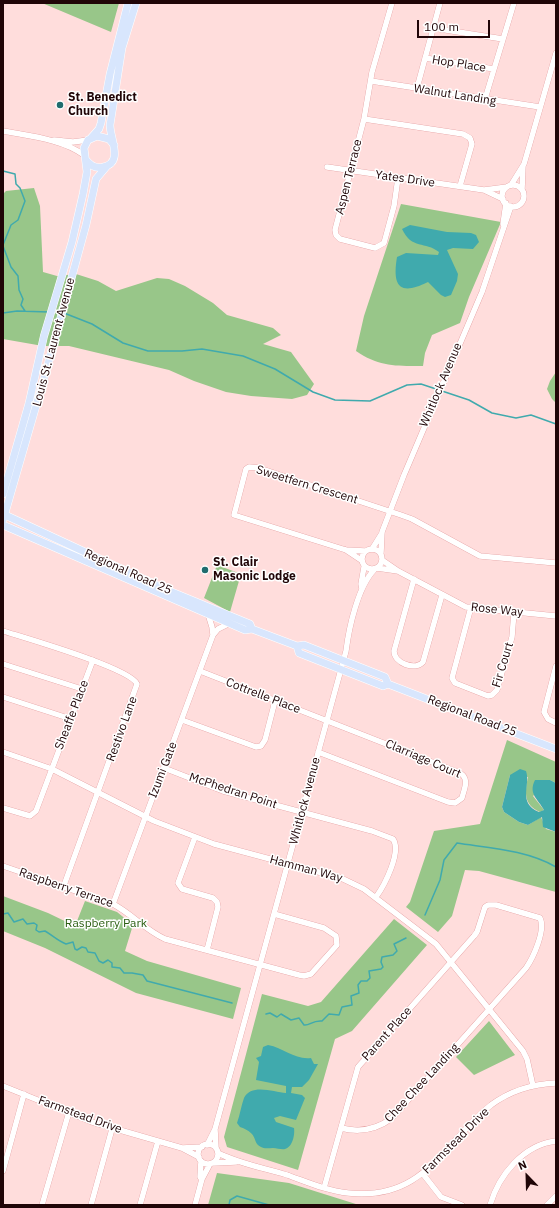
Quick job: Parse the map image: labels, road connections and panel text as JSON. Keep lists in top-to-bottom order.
{
  "streets": {
    "main road": ["Louis St. Laurent Avenue", "Regional Road 25"],
    "street": [
      "Hop Place",
      "Walnut Landing",
      "Aspen Terrace",
      "Yates Drive",
      "Whitlock Avenue",
      "Sweetfern Crescent",
      "Rose Way",
      "Fir Court",
      "Cottrelle Place",
      "Sheaffe Place",
      "Restivo Lane",
      "Clarriage Court",
      "Izumi Gate",
      "McPhedran Point",
      "Hamman Way",
      "Raspberry Terrace",
      "Parent Place",
      "Chee Chee Landing",
      "Farmstead Drive"
    ]
  },
  "crossings": [
    ["Walnut Landing", "Aspen Terrace"],
    ["Aspen Terrace", "Yates Drive"],
    ["Yates Drive", "Whitlock Avenue"],
    ["Louis St. Laurent Avenue", "Regional Road 25"],
    ["Whitlock Avenue", "Sweetfern Crescent"],
    ["Whitlock Avenue", "Regional Road 25"],
    ["Whitlock Avenue", "Rose Way"],
    ["Whitlock Avenue", "Cottrelle Place"],
    ["Whitlock Avenue", "Clarriage Court"],
    ["Whitlock Avenue", "McPhedran Point"],
    ["Whitlock Avenue", "Hamman Way"],
    ["Whitlock Avenue", "Raspberry Terrace"],
    ["Whitlock Avenue", "Farmstead Drive"],
    ["Rose Way", "Fir Court"],
    ["Cottrelle Place", "Clarriage Court"],
    ["Cottrelle Place", "Izumi Gate"],
    ["Sheaffe Place", "Restivo Lane"],
    ["Sheaffe Place", "Hamman Way"],
    ["Restivo Lane", "Hamman Way"],
    ["Restivo Lane", "Raspberry Terrace"],
    ["Izumi Gate", "McPhedran Point"],
    ["Izumi Gate", "Hamman Way"],
    ["Izumi Gate", "Raspberry Terrace"],
    ["McPhedran Point", "Hamman Way"],
    ["Hamman Way", "Parent Place"],
    ["Hamman Way", "Chee Chee Landing"],
    ["Hamman Way", "Farmstead Drive"],
    ["Parent Place", "Chee Chee Landing"],
    ["Parent Place", "Farmstead Drive"]
  ],
  "parks": ["Raspberry Park"],
  "places": ["St. Benedict Church", "St. Clair Masonic Lodge"],
  "scale_bar": "100 m",
  "north": "top left"
}
